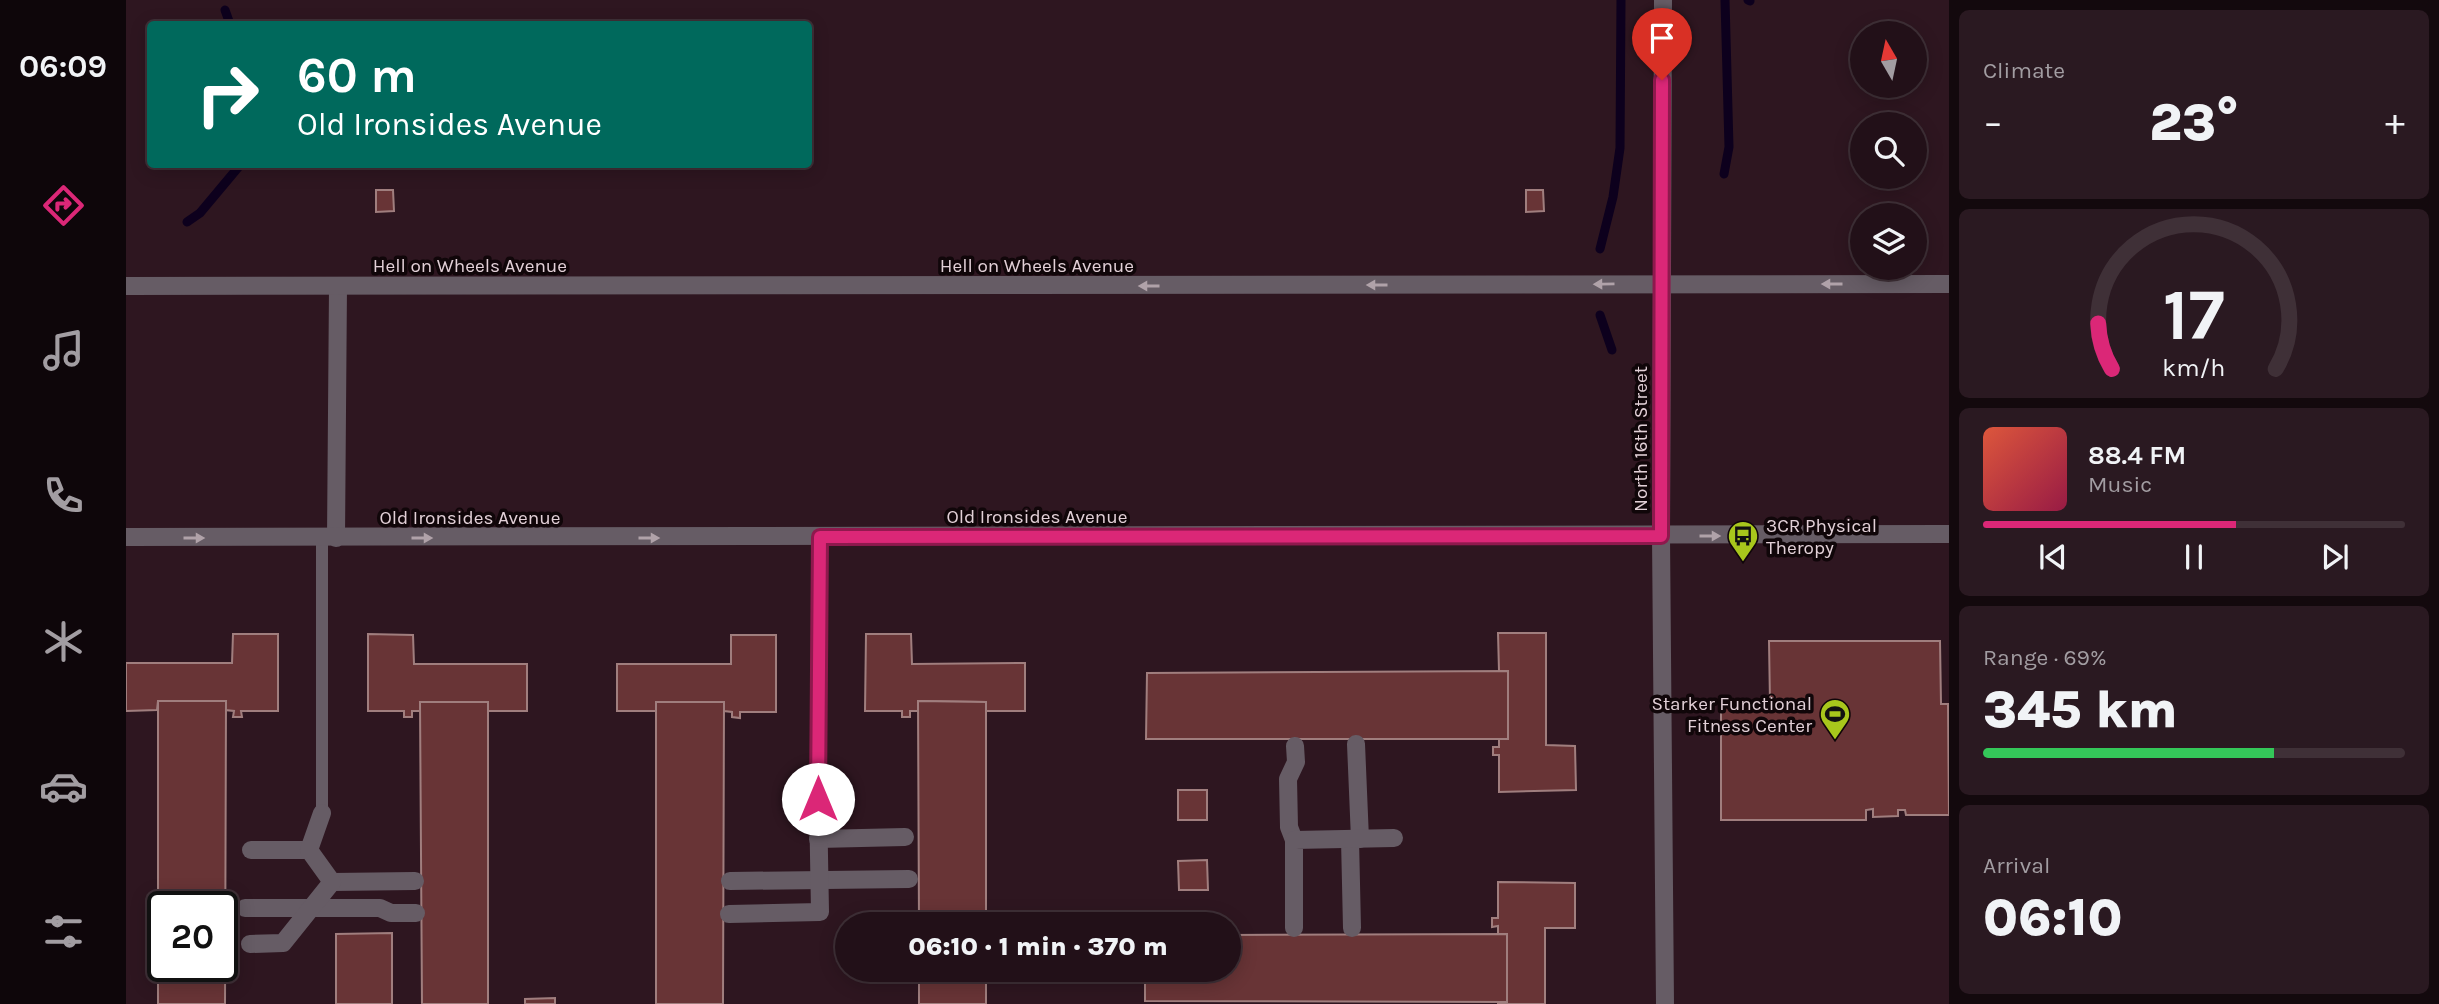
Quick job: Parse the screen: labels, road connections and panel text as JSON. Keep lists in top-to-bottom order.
{
  "streets": {
    "street": ["Hell on Wheels Avenue", "North 16th Street", "Old Ironsides Avenue"]
  },
  "crossings": [
    ["Hell on Wheels Avenue", "North 16th Street"],
    ["North 16th Street", "Old Ironsides Avenue"]
  ],
  "one_way": ["Hell on Wheels Avenue", "Old Ironsides Avenue"],
  "places": {
    "bus stop": ["3CR Physical Theropy"],
    "sports": ["Starker Functional Fitness Center"]
  },
  "north": "top",
  "page": {
    "tabs": "06:09",
    "tile": [
      "Climate",
      ["Range · 69%", "345 km"],
      ["Arrival", "06:10"]
    ],
    "turn": ["60 m", "Old Ironsides Avenue"],
    "heat": ["−", "23°", "+"],
    "song": ["88.4 FM", "Music"],
    "limit": "20",
    "trip": "06:10 · 1 min · 370 m",
    "gauge": ["17", "km/h"]
  }
}
